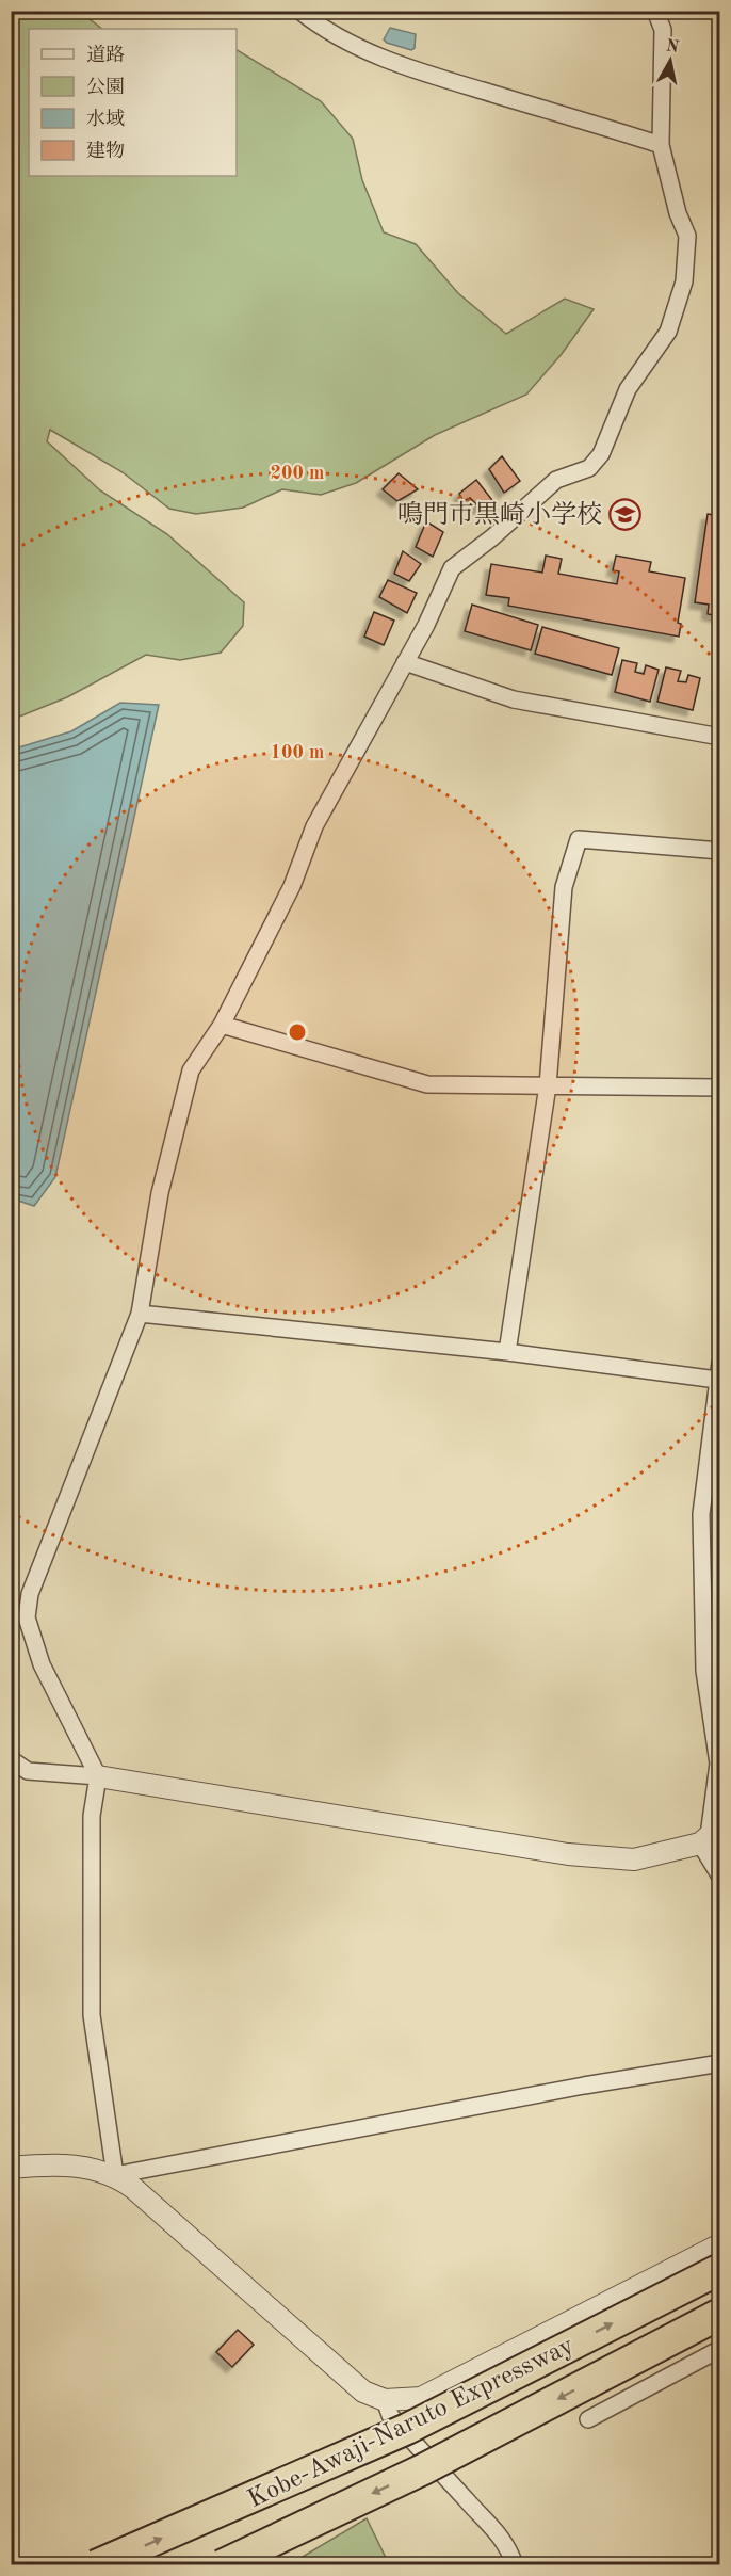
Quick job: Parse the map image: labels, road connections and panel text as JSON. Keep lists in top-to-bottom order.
{
  "streets": {
    "highway": ["Kobe-Awaji-Naruto Expressway"]
  },
  "places": {
    "school or university": ["鳴門市黒崎小学校"]
  },
  "legend": [
    "道路",
    "公園",
    "水域",
    "建物"
  ],
  "north": "top",
  "rings": ["200 m", "100 m"]
}
